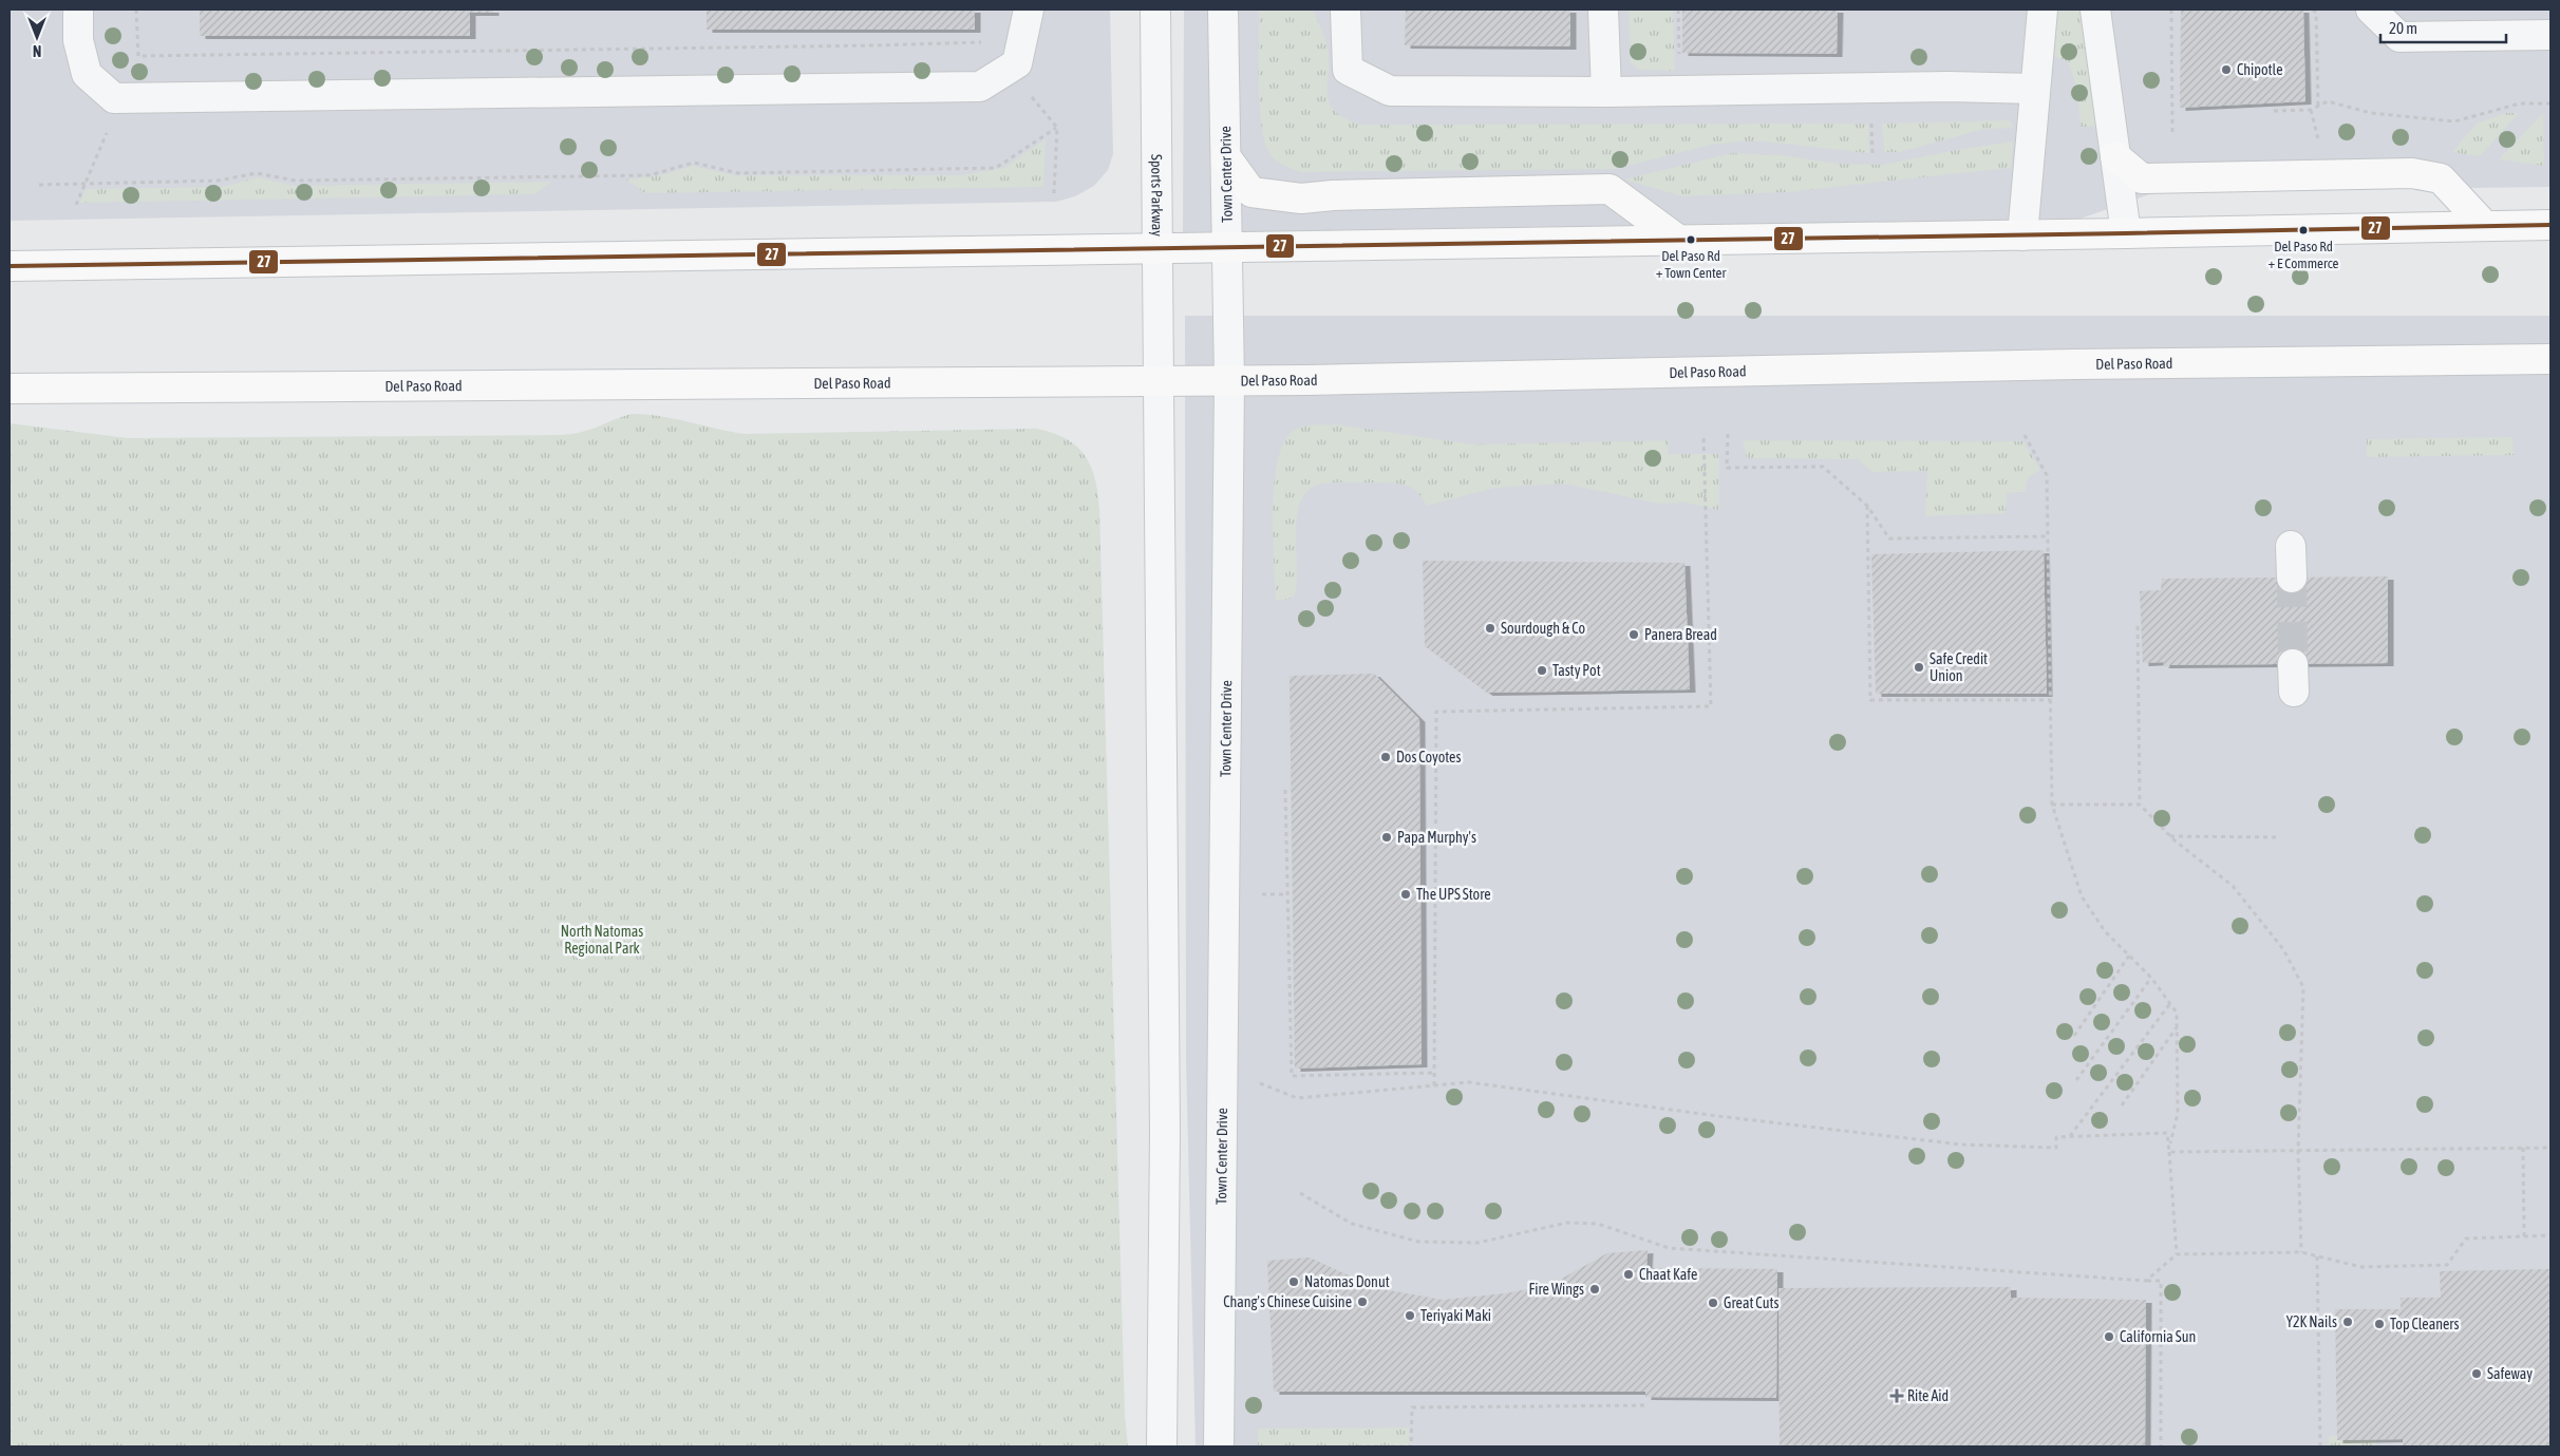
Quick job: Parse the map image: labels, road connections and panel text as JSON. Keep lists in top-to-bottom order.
{
  "streets": {
    "main road": ["Del Paso Road"],
    "street": ["Town Center Drive", "Sports Parkway"]
  },
  "crossings": [
    ["Town Center Drive", "Del Paso Road"],
    ["Sports Parkway", "Del Paso Road"]
  ],
  "parks": ["North Natomas Regional Park"],
  "places": {
    "other": [
      "Chipotle",
      "Del Paso Rd + E Commerce",
      "Del Paso Rd + Town Center",
      "Sourdough & Co",
      "Panera Bread",
      "Safe Credit Union",
      "Tasty Pot",
      "Dos Coyotes",
      "Papa Murphy's",
      "The UPS Store",
      "Chaat Kafe",
      "Natomas Donut",
      "Fire Wings",
      "Chang's Chinese Cuisine",
      "Great Cuts",
      "Teriyaki Maki",
      "Y2K Nails",
      "Top Cleaners",
      "California Sun",
      "Safeway"
    ],
    "health": ["Rite Aid"]
  },
  "lines": ["transit line 27"],
  "scale_bar": "20 m",
  "north": "bottom"
}
